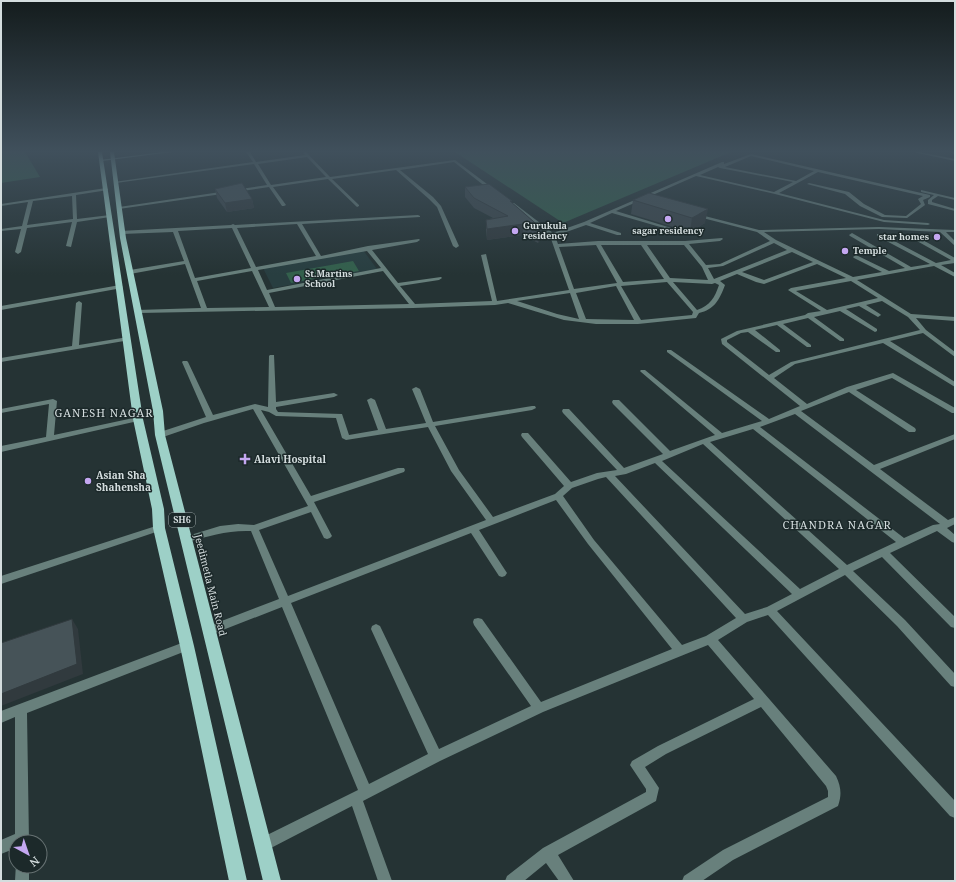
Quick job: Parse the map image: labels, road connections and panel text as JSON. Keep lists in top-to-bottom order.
{
  "streets": {
    "main road": ["SH6", "Jeedimetla Main Road"]
  },
  "districts": ["GANESH NAGAR", "CHANDRA NAGAR"],
  "places": {
    "other": [
      "sagar residency",
      "Gurukula residency",
      "star homes",
      "Temple",
      "St.Martins School",
      "Asian Sha Shahensha"
    ],
    "health": ["Alavi Hospital"]
  },
  "north": "bottom right"
}
